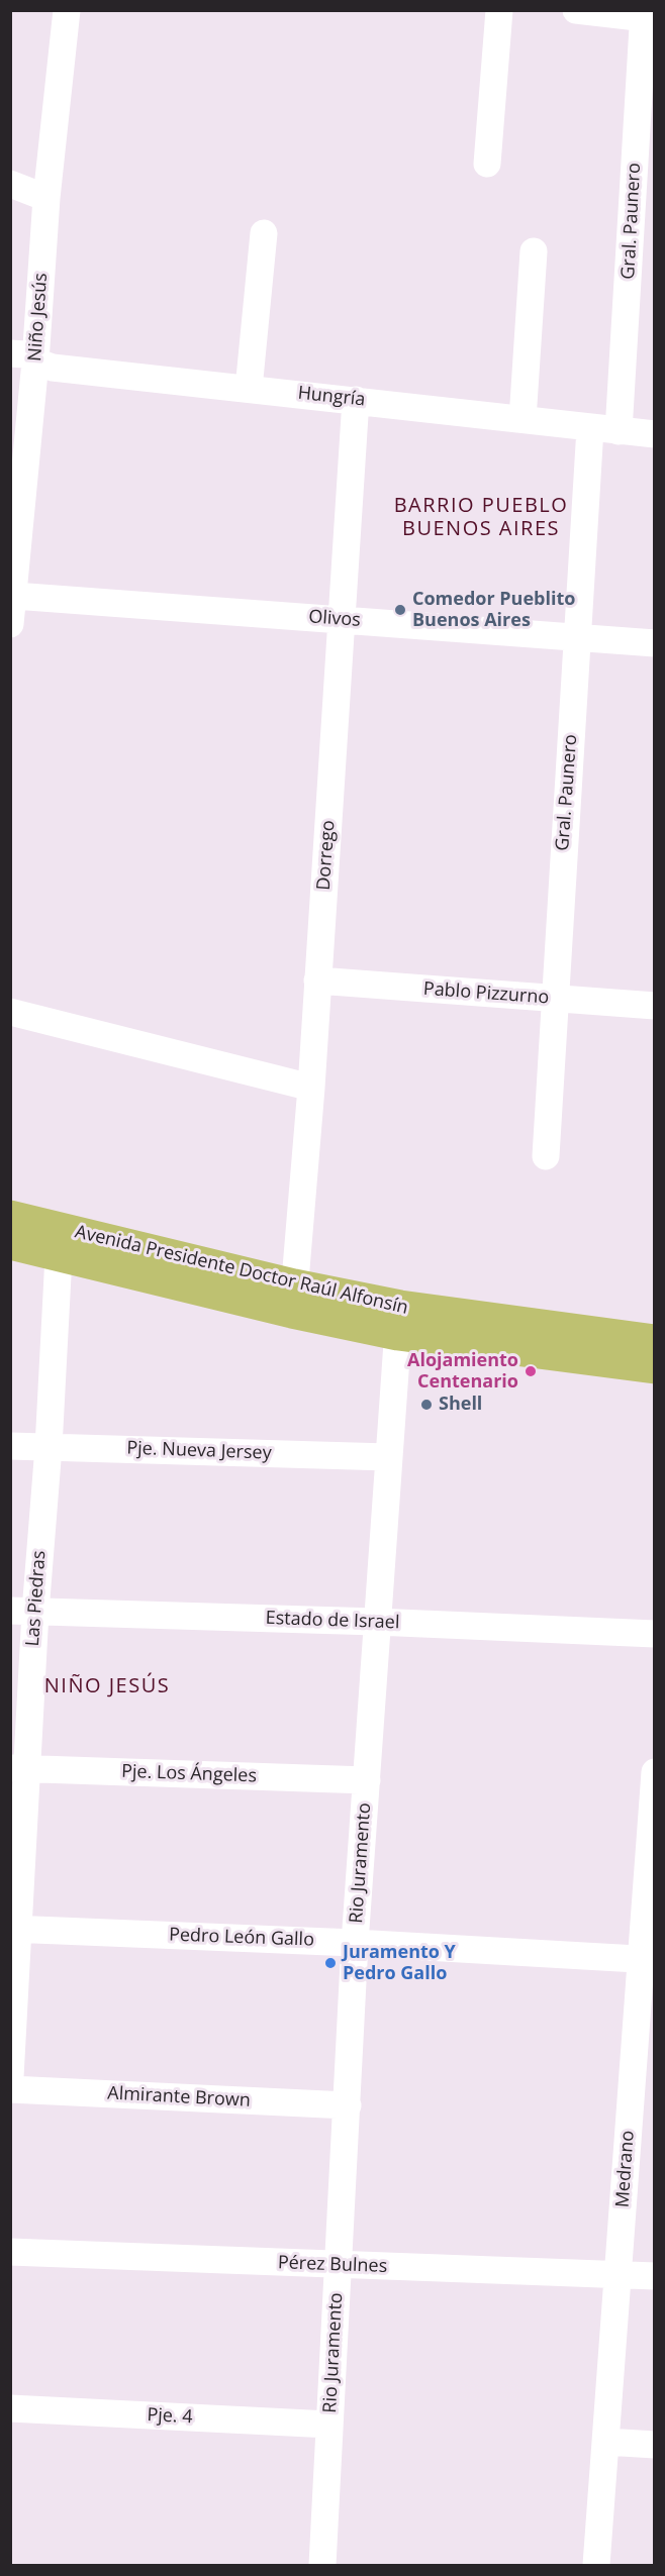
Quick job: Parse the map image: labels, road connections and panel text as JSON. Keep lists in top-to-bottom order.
{
  "streets": {
    "main road": ["Avenida Presidente Doctor Raúl Alfonsín"],
    "street": [
      "Gral. Paunero",
      "Niño Jesús",
      "Hungría",
      "Olivos",
      "Dorrego",
      "Pablo Pizzurno",
      "Pje. Nueva Jersey",
      "Las Piedras",
      "Estado de Israel",
      "Pje. Los Ángeles",
      "Rio Juramento",
      "Pedro León Gallo",
      "Almirante Brown",
      "Medrano",
      "Pérez Bulnes",
      "Pje. 4"
    ]
  },
  "crossings": [
    ["Gral. Paunero", "Hungría"],
    ["Gral. Paunero", "Olivos"],
    ["Gral. Paunero", "Pablo Pizzurno"],
    ["Niño Jesús", "Hungría"],
    ["Niño Jesús", "Olivos"],
    ["Hungría", "Dorrego"],
    ["Olivos", "Dorrego"],
    ["Dorrego", "Pablo Pizzurno"],
    ["Dorrego", "Avenida Presidente Doctor Raúl Alfonsín"],
    ["Avenida Presidente Doctor Raúl Alfonsín", "Las Piedras"],
    ["Avenida Presidente Doctor Raúl Alfonsín", "Rio Juramento"],
    ["Pje. Nueva Jersey", "Las Piedras"],
    ["Pje. Nueva Jersey", "Rio Juramento"],
    ["Las Piedras", "Estado de Israel"],
    ["Las Piedras", "Pje. Los Ángeles"],
    ["Las Piedras", "Pedro León Gallo"],
    ["Estado de Israel", "Rio Juramento"],
    ["Pje. Los Ángeles", "Rio Juramento"],
    ["Rio Juramento", "Pedro León Gallo"],
    ["Rio Juramento", "Almirante Brown"],
    ["Rio Juramento", "Pérez Bulnes"],
    ["Rio Juramento", "Pje. 4"],
    ["Pedro León Gallo", "Medrano"],
    ["Medrano", "Pérez Bulnes"]
  ],
  "districts": ["BARRIO PUEBLO BUENOS AIRES", "NIÑO JESÚS"],
  "places": [
    "Comedor Pueblito Buenos Aires",
    "Alojamiento Centenario",
    "Shell",
    "Juramento Y Pedro Gallo"
  ]
}
